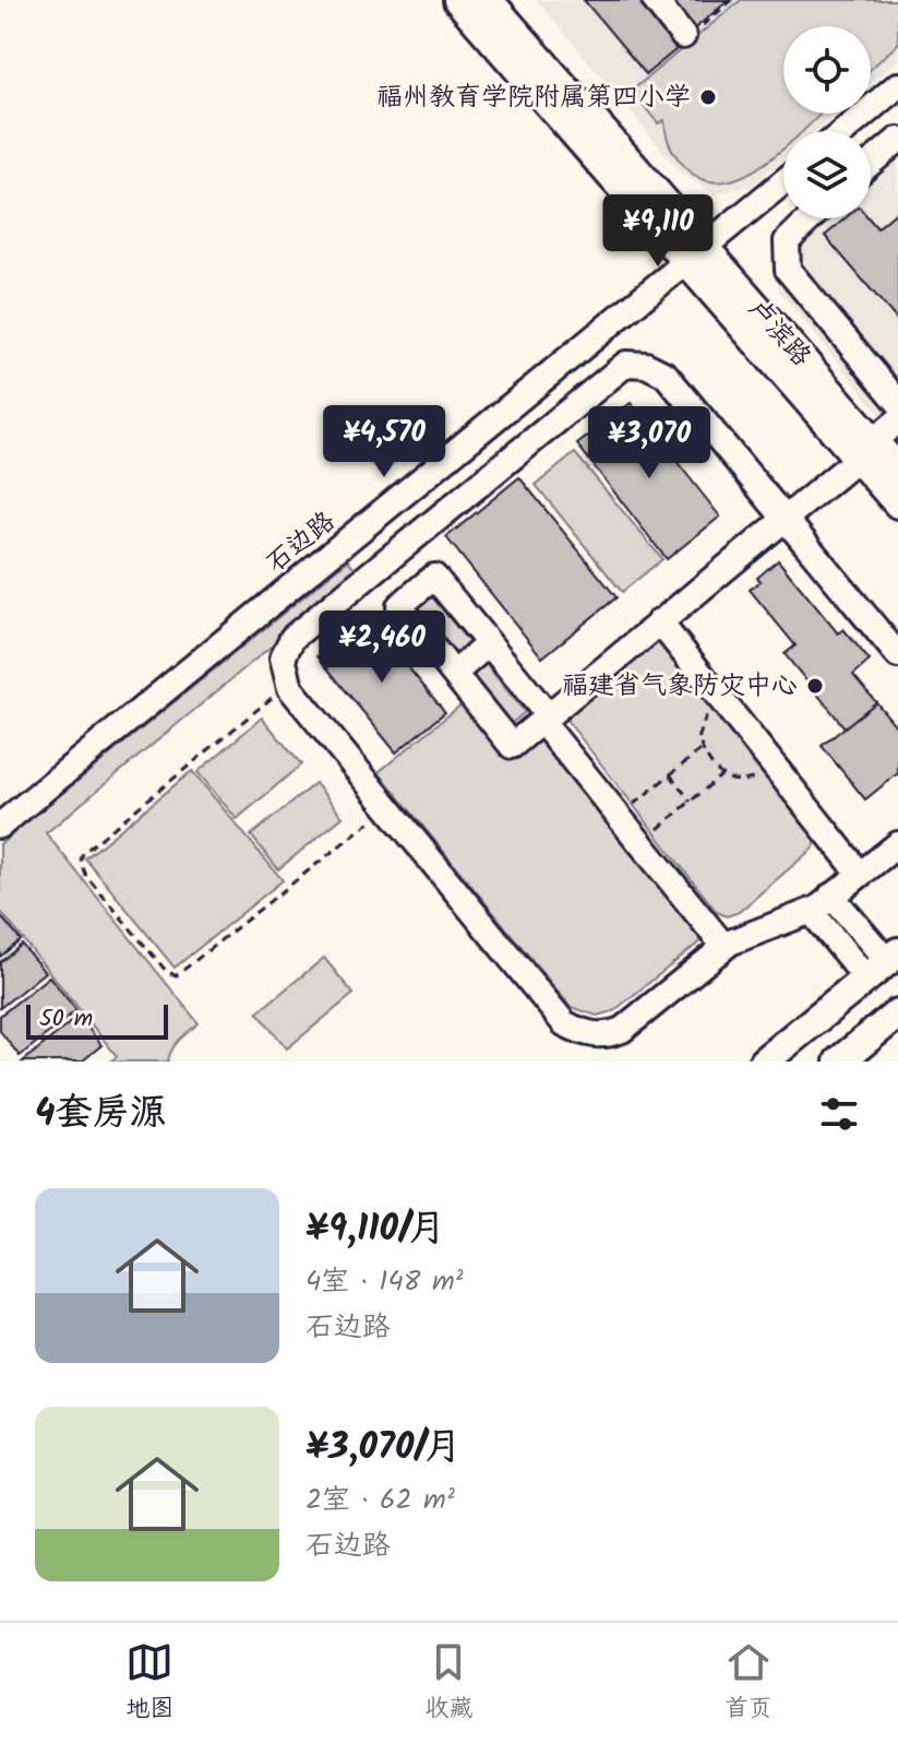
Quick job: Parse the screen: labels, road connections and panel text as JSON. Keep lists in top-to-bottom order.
{
  "streets": {
    "main road": ["卢滨路"],
    "street": ["石边路"]
  },
  "crossings": [
    ["卢滨路", "石边路"]
  ],
  "places": ["福州教育学院附属第四小学", "福建省气象防灾中心"],
  "scale_bar": "50 m",
  "page": {
    "price": [
      "¥9,110",
      "¥4,570",
      "¥3,070",
      "¥2,460"
    ],
    "scale": "50 m",
    "heading": "4套房源",
    "list": [
      {
        "name": "¥9,110/月",
        "note": "4室 · 148 m² · 石边路"
      },
      {
        "name": "¥3,070/月",
        "note": "2室 · 62 m² · 石边路"
      }
    ],
    "tabs": ["地图", "收藏", "首页"]
  }
}
